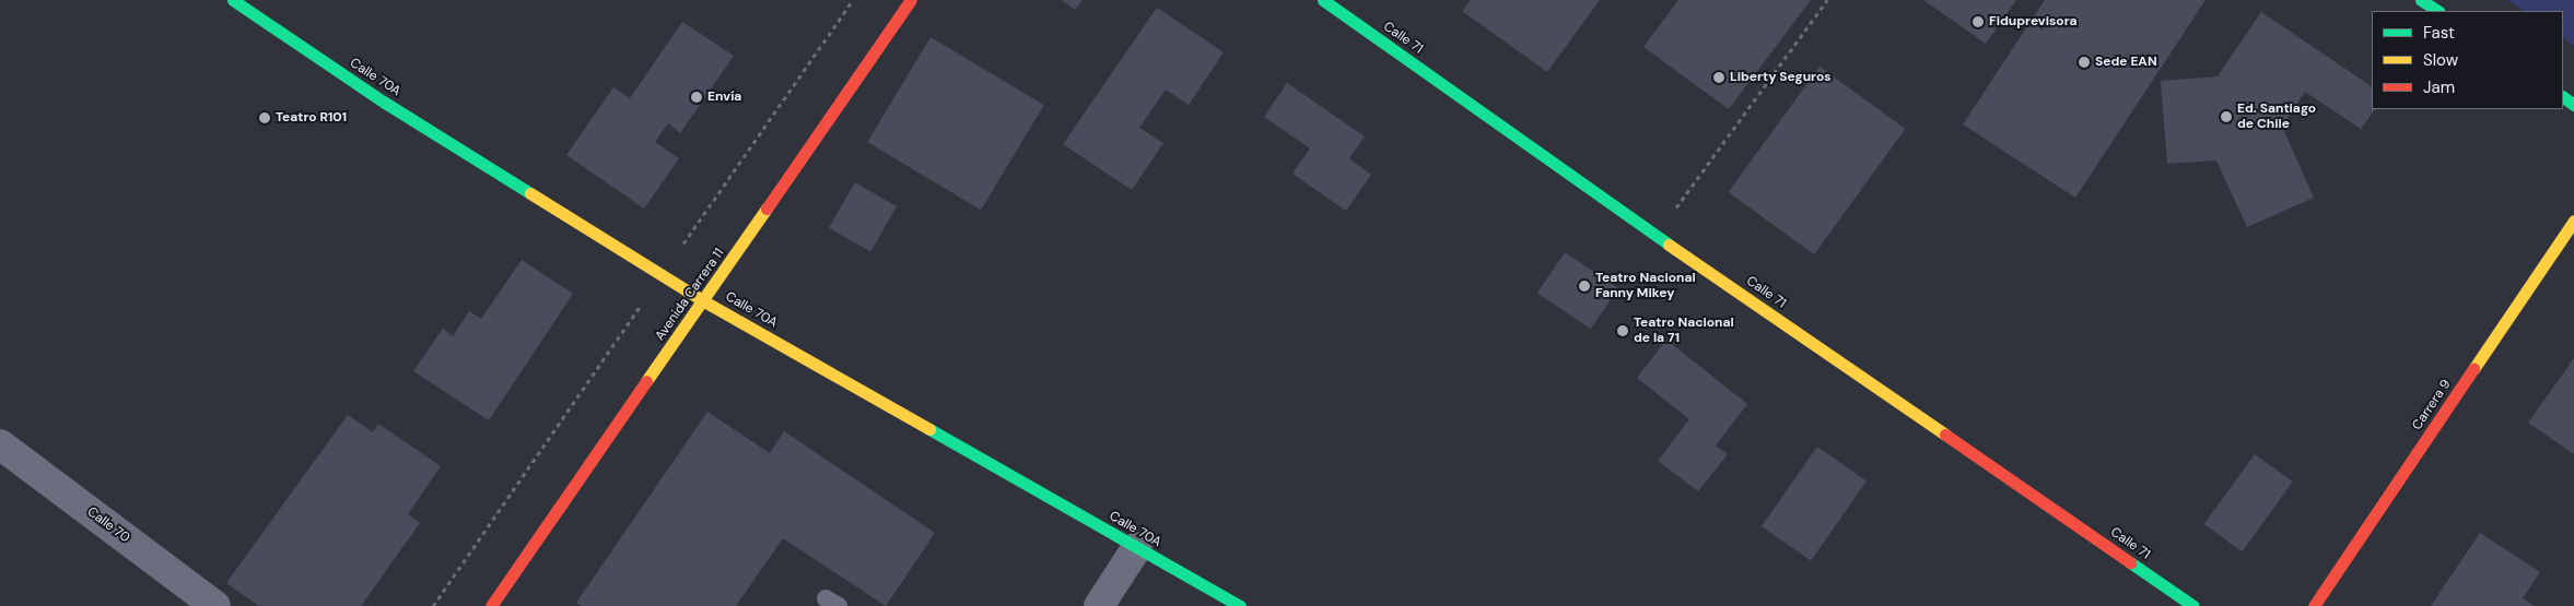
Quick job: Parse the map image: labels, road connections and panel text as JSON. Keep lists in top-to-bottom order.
{
  "streets": {
    "street": [
      "Calle 71",
      "Calle 70A",
      "Avenida Carrera 11",
      "Carrera 9",
      "Calle 70"
    ]
  },
  "crossings": [
    ["Calle 70A", "Avenida Carrera 11"]
  ],
  "places": [
    "Fiduprevisora",
    "Sede EAN",
    "Liberty Seguros",
    "Envía",
    "Ed. Santiago de Chile",
    "Teatro R101",
    "Teatro Nacional Fanny Mikey",
    "Teatro Nacional de la 71"
  ],
  "legend": ["Fast", "Slow", "Jam"]
}
